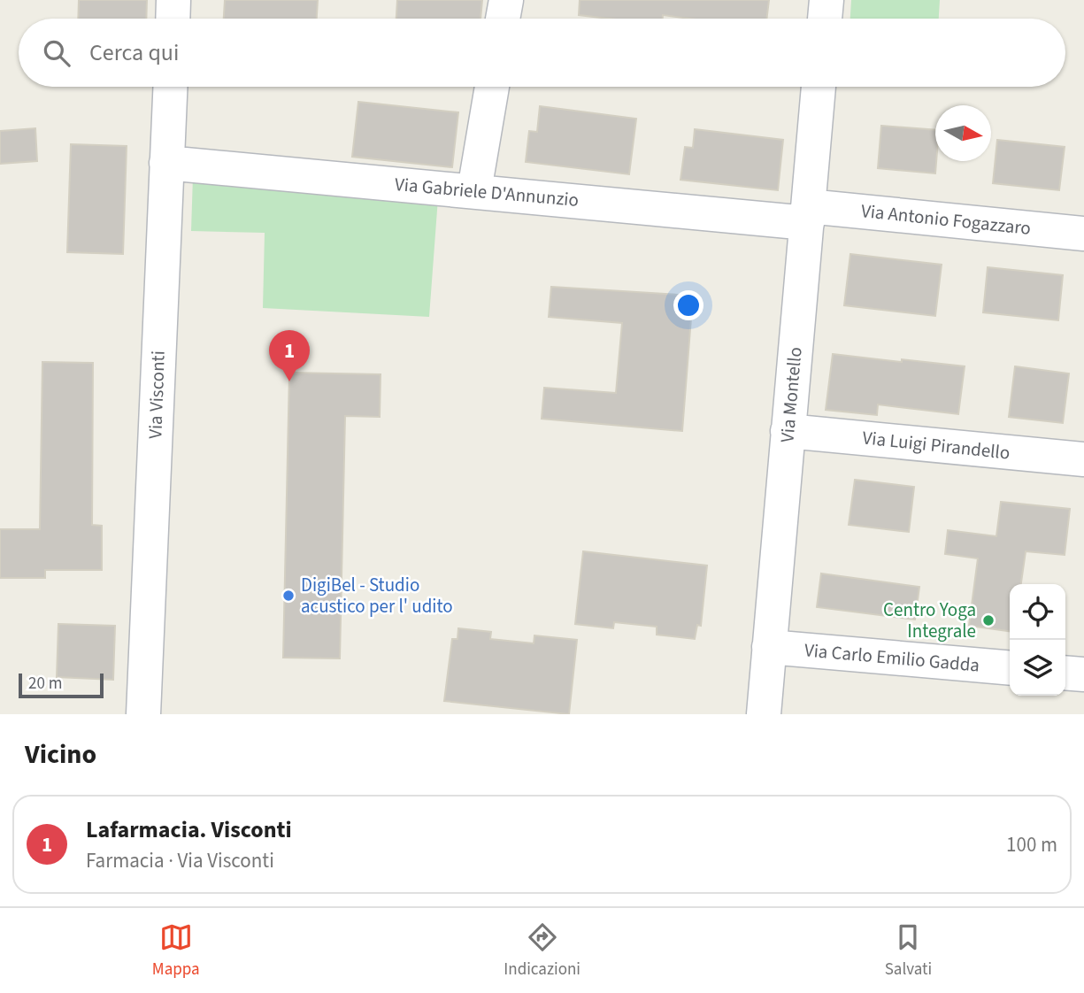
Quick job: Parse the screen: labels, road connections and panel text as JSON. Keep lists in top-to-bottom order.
{
  "streets": {
    "street": [
      "Via Gabriele D'Annunzio",
      "Via Antonio Fogazzaro",
      "Via Visconti",
      "Via Montello",
      "Via Luigi Pirandello",
      "Via Carlo Emilio Gadda"
    ]
  },
  "crossings": [
    ["Via Gabriele D'Annunzio", "Via Antonio Fogazzaro"],
    ["Via Gabriele D'Annunzio", "Via Visconti"],
    ["Via Gabriele D'Annunzio", "Via Montello"],
    ["Via Antonio Fogazzaro", "Via Montello"],
    ["Via Montello", "Via Luigi Pirandello"],
    ["Via Montello", "Via Carlo Emilio Gadda"]
  ],
  "places": ["DigiBel - Studio acustico per l' udito", "Centro Yoga Integrale"],
  "scale_bar": "20 m",
  "north": "right",
  "page": {
    "search": "Cerca qui",
    "pins": "1",
    "scale": "20 m",
    "heading": "Vicino",
    "list": [
      {
        "mark": "1",
        "name": "Lafarmacia. Visconti",
        "note": "Farmacia · Via Visconti",
        "value": "100 m"
      }
    ],
    "nav": ["Mappa", "Indicazioni", "Salvati"]
  }
}
